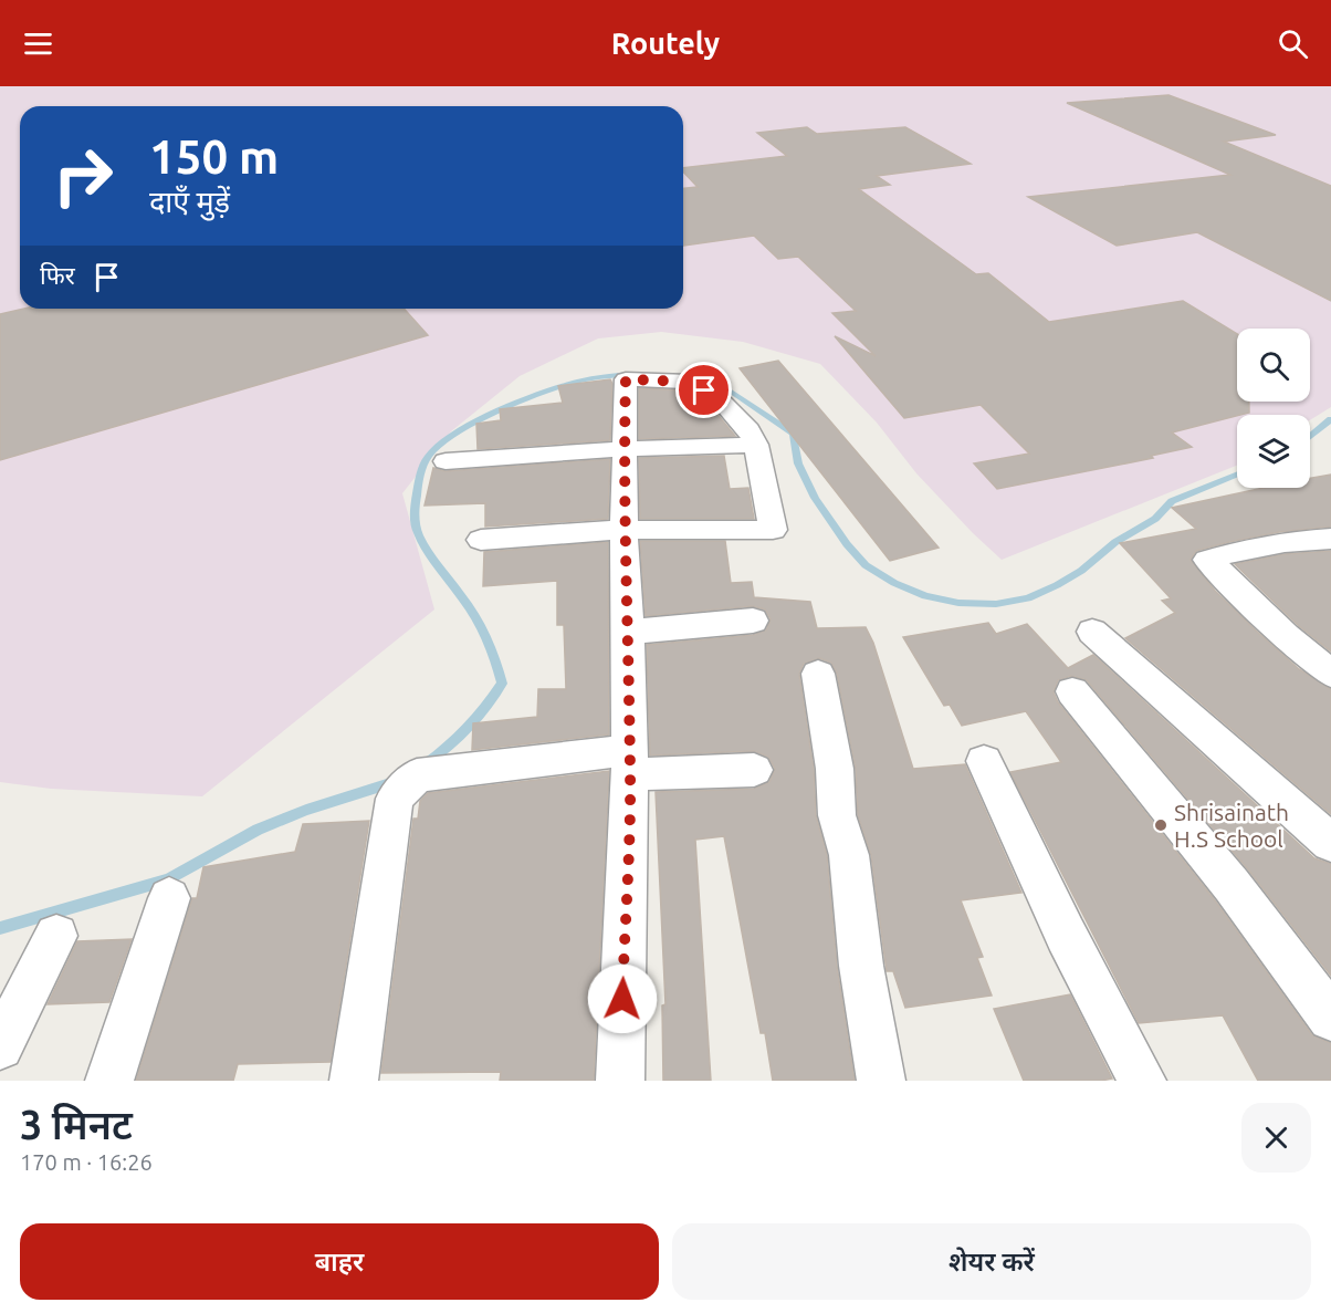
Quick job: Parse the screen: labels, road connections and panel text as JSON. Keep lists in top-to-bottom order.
{
  "places": ["Shrisainath H.S School"],
  "page": {
    "header": "Routely",
    "turn": ["150 m", "दाएँ मुड़ें"],
    "then": "फिर",
    "heading": ["3 मिनट", "170 m · 16:26"],
    "buttons": ["बाहर", "शेयर करें"]
  }
}
